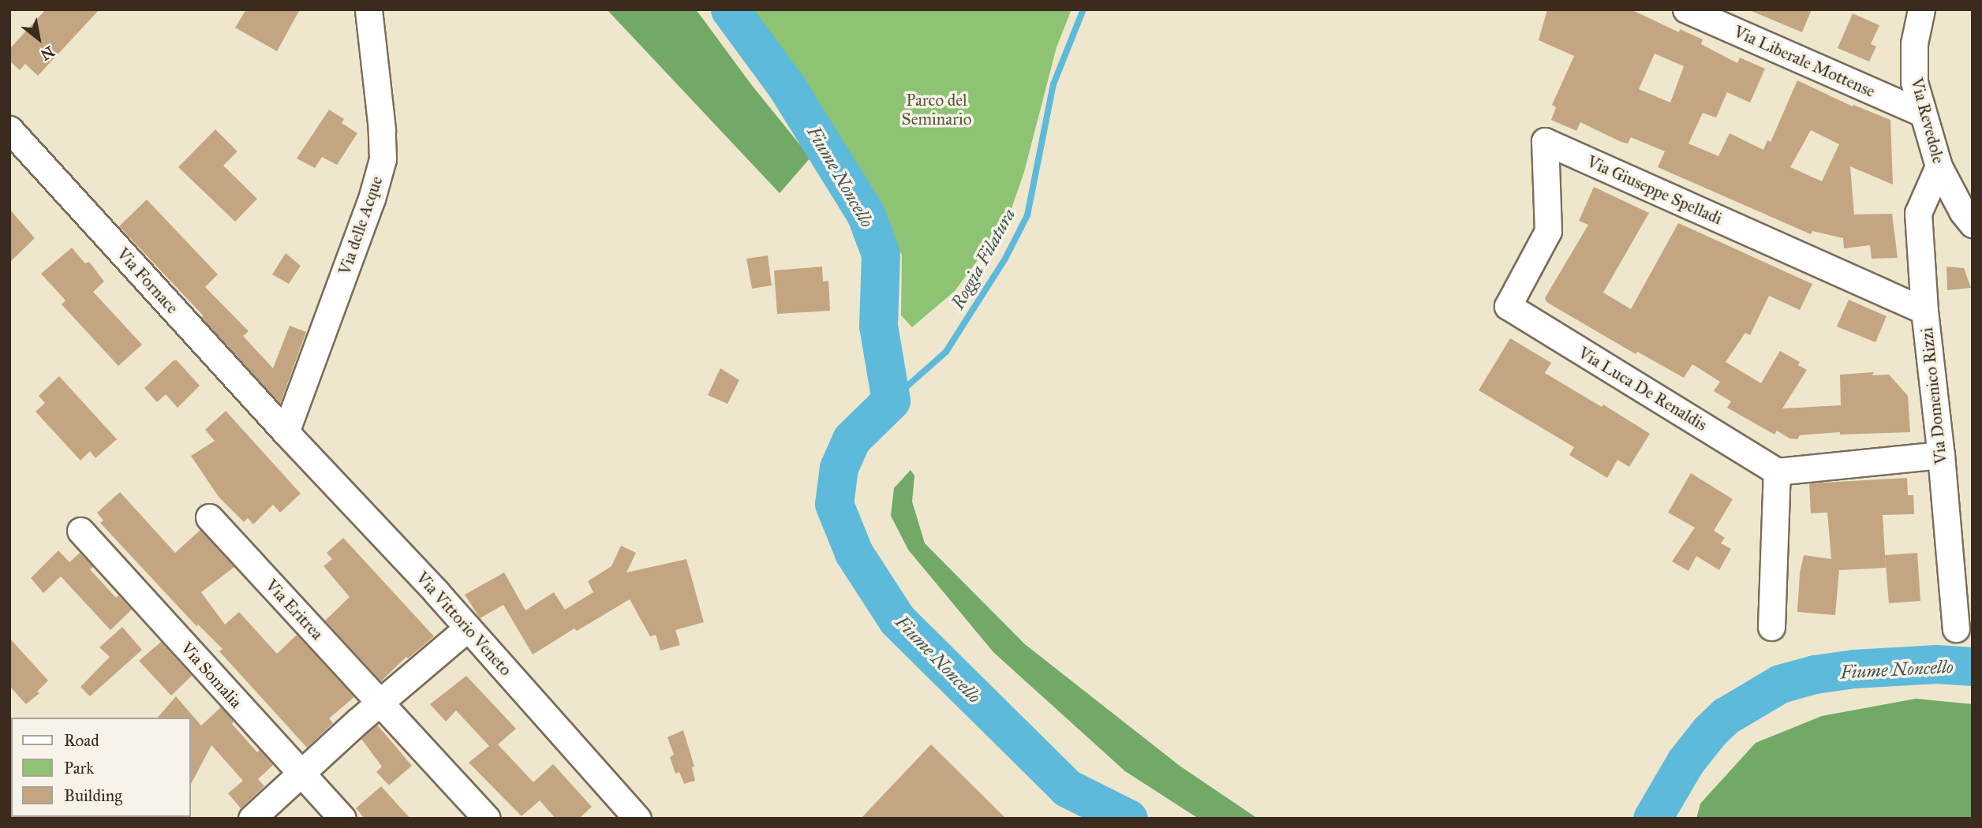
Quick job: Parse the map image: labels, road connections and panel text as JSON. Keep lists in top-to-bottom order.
{
  "streets": {
    "street": [
      "Via Liberale Mottense",
      "Via Revedole",
      "Via Giuseppe Spelladi",
      "Via delle Acque",
      "Via Fornace",
      "Via Luca De Renaldis",
      "Via Domenico Rizzi",
      "Via Eritrea",
      "Via Vittorio Veneto",
      "Via Somalia"
    ]
  },
  "crossings": [
    ["Via Liberale Mottense", "Via Revedole"],
    ["Via Revedole", "Via Domenico Rizzi"],
    ["Via Giuseppe Spelladi", "Via Luca De Renaldis"],
    ["Via Giuseppe Spelladi", "Via Domenico Rizzi"],
    ["Via delle Acque", "Via Fornace"],
    ["Via delle Acque", "Via Vittorio Veneto"],
    ["Via Fornace", "Via Vittorio Veneto"]
  ],
  "water": ["Fiume Noncello", "Roggia Filatura"],
  "parks": ["Parco del Seminario"],
  "legend": ["Road", "Park", "Building"],
  "north": "bottom right"
}
